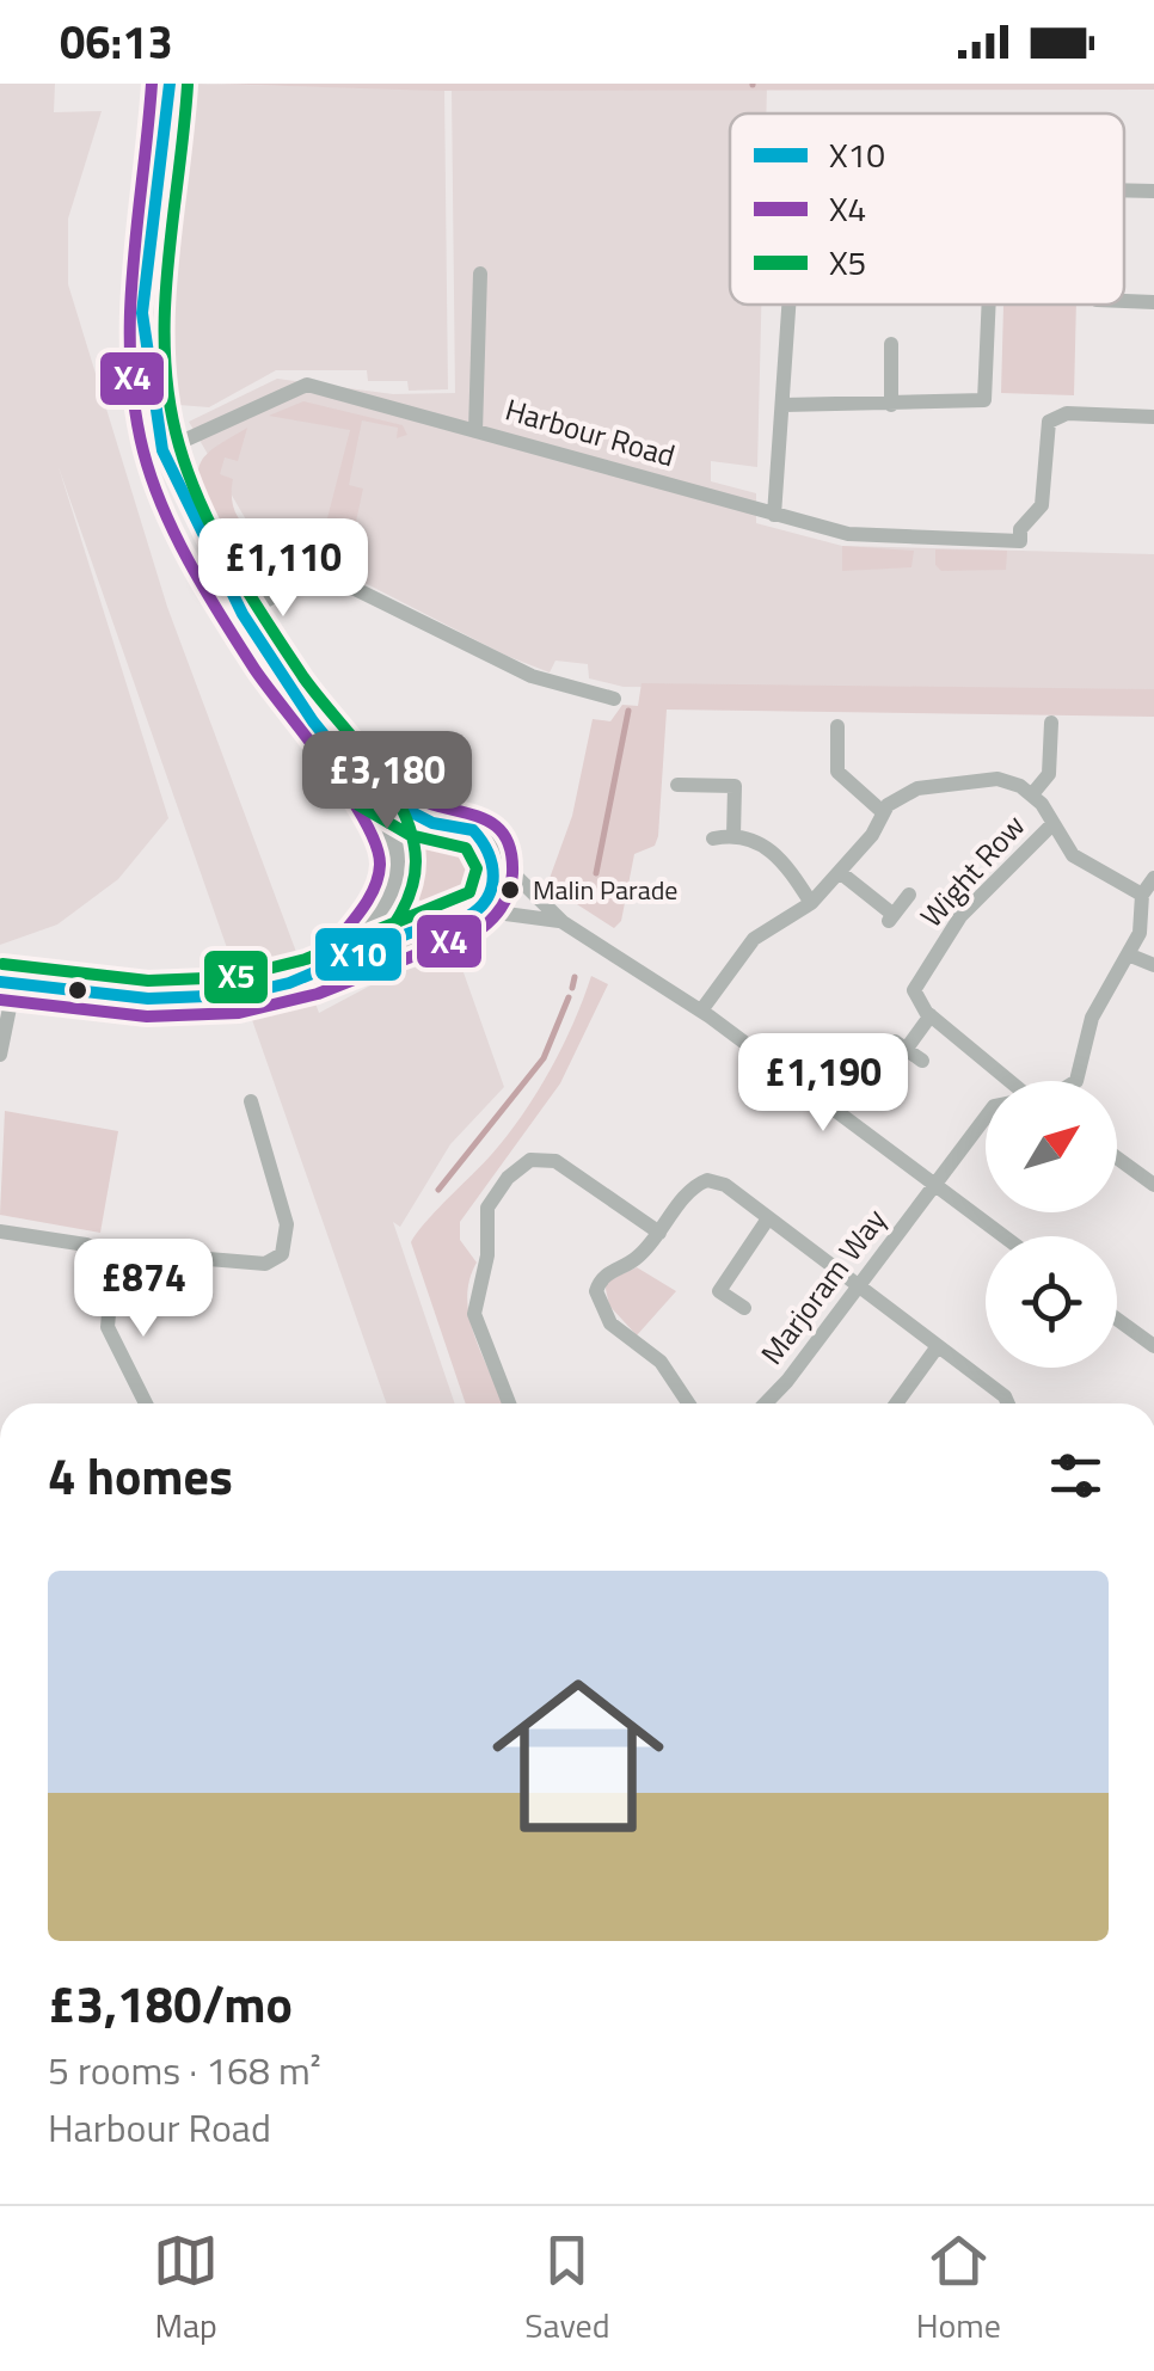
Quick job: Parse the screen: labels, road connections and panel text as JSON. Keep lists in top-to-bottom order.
{
  "streets": {
    "street": ["Harbour Road", "Wight Row", "Marjoram Way"]
  },
  "places": ["Malin Parade"],
  "lines": ["transit line X10", "transit line X4", "transit line X5"],
  "legend": ["X10", "X4", "X5"],
  "north": "top right",
  "page": {
    "status": "06:13",
    "price": [
      "£1,110",
      "£3,180",
      "£1,190",
      "£874"
    ],
    "heading": "4 homes",
    "list": [
      {
        "name": "£3,180/mo",
        "note": "5 rooms · 168 m² · Harbour Road"
      }
    ],
    "tabs": ["Map", "Saved", "Home"]
  }
}
